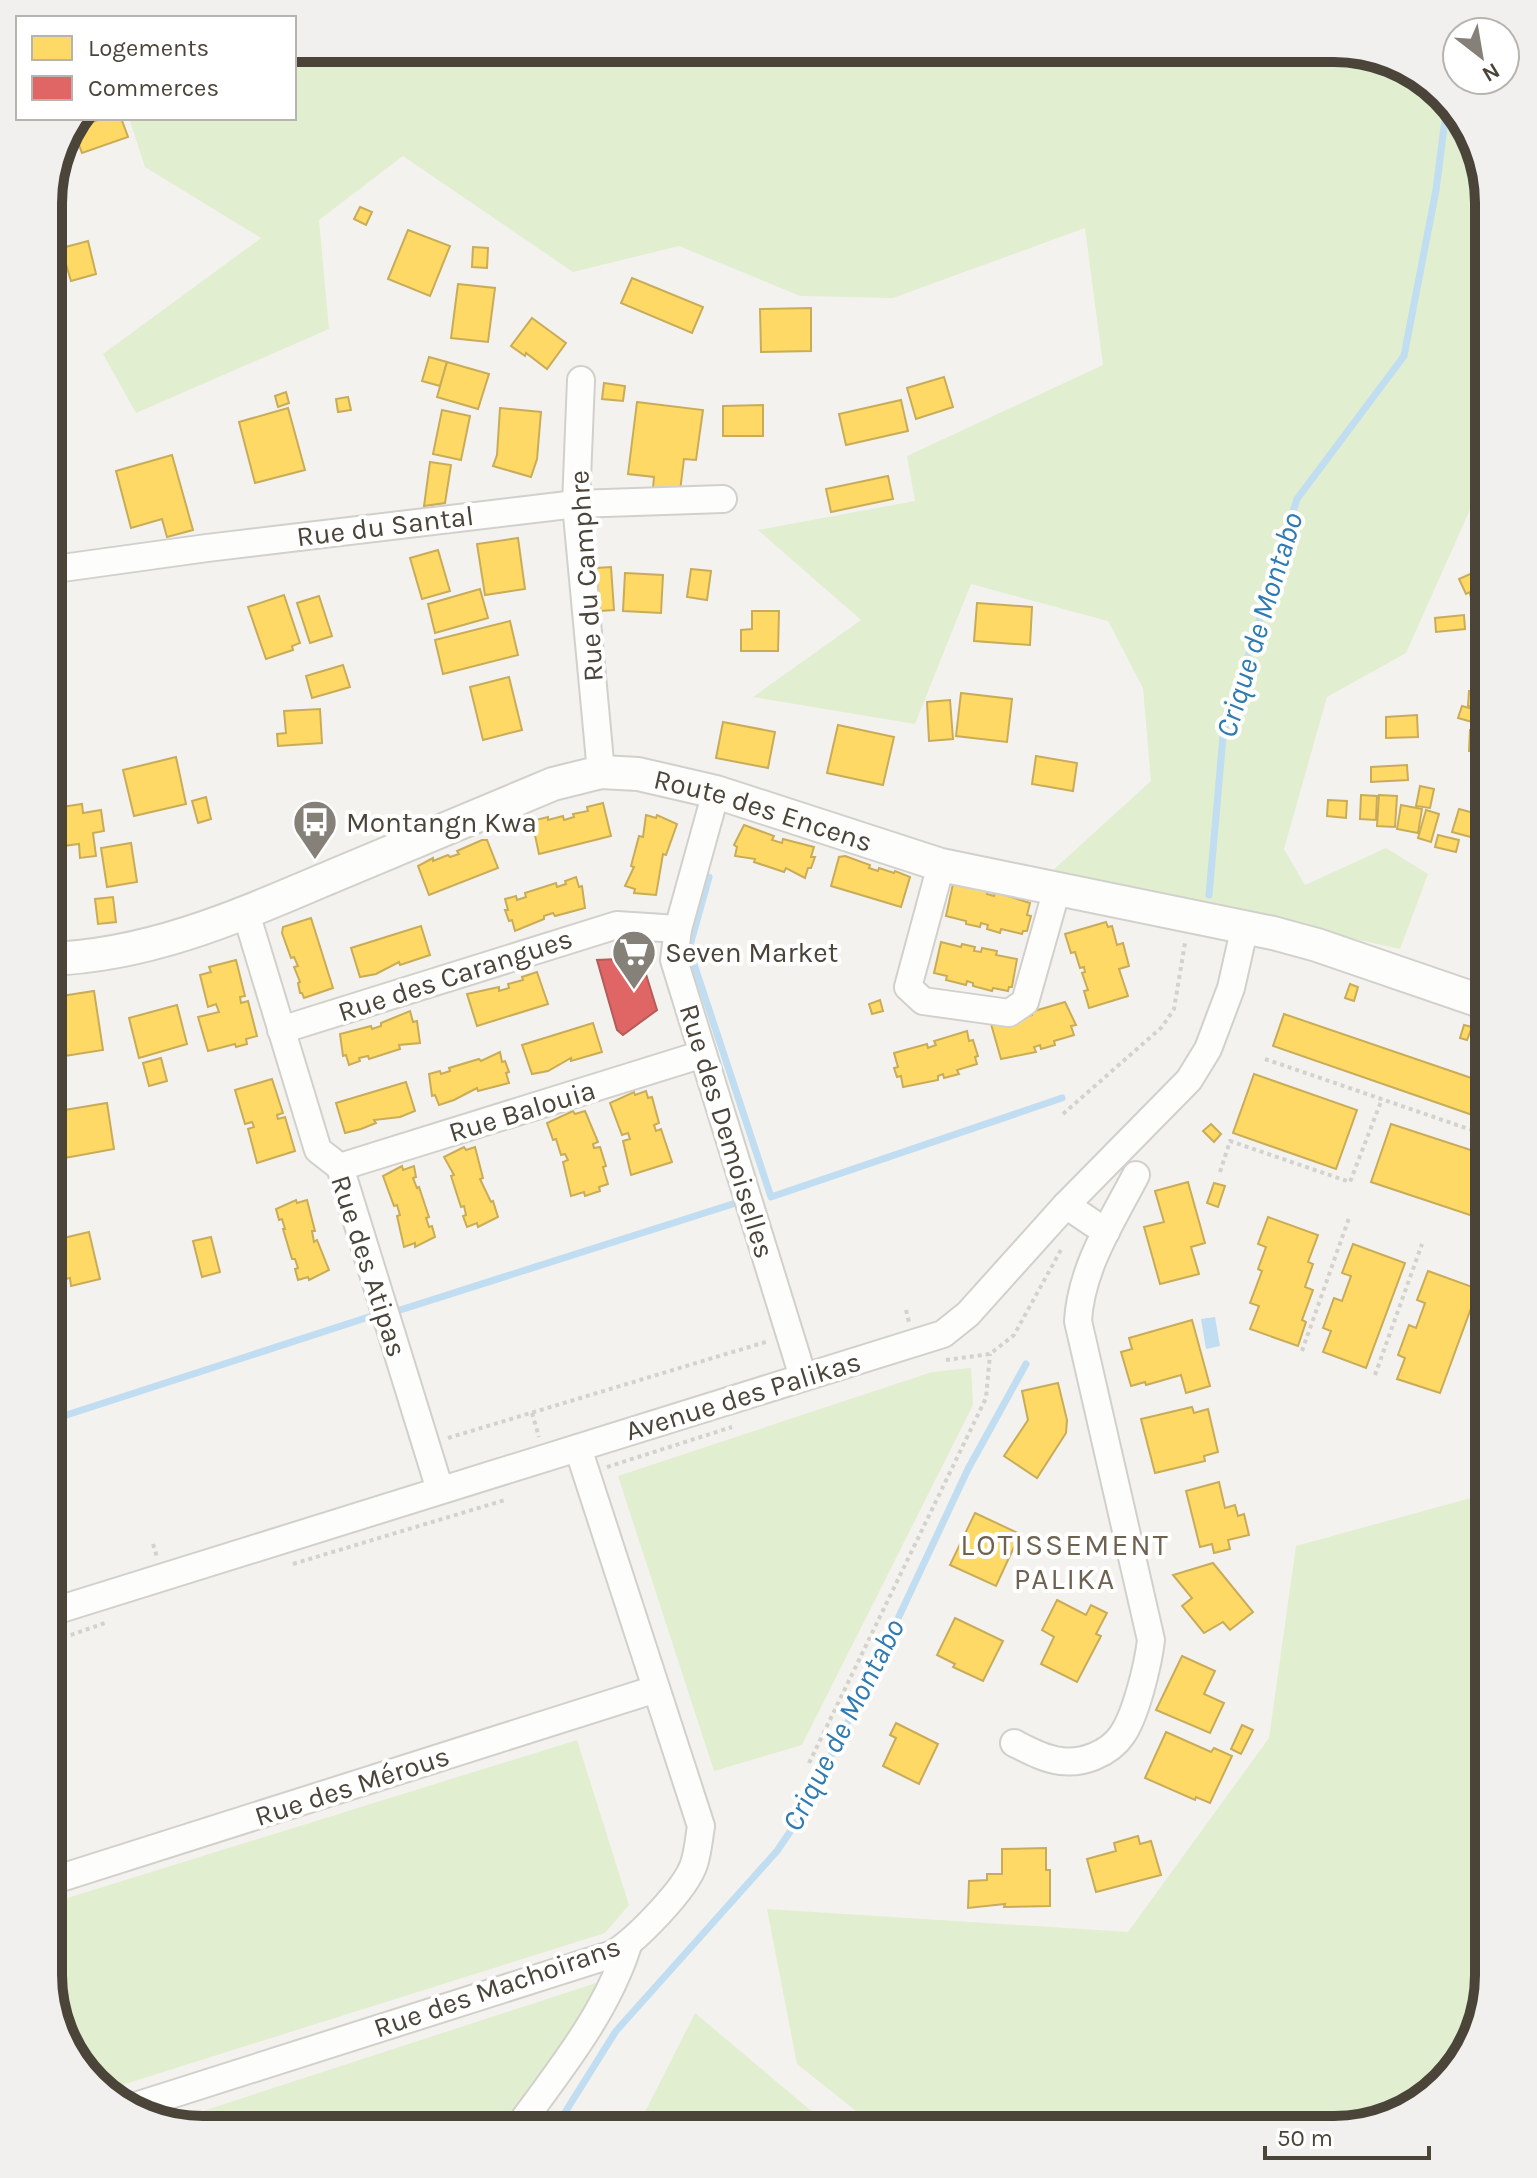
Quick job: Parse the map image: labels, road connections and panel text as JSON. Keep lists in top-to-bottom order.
{
  "streets": {
    "street": [
      "Rue du Santal",
      "Rue du Camphre",
      "Route des Encens",
      "Rue des Carangues",
      "Rue Balouia",
      "Rue des Demoiselles",
      "Rue des Atipas",
      "Avenue des Palikas",
      "Rue des Mérous",
      "Rue des Machoirans"
    ]
  },
  "crossings": [
    ["Rue du Santal", "Rue du Camphre"],
    ["Rue du Camphre", "Route des Encens"],
    ["Route des Encens", "Rue des Demoiselles"],
    ["Route des Encens", "Rue des Atipas"],
    ["Route des Encens", "Avenue des Palikas"],
    ["Rue des Carangues", "Rue des Demoiselles"],
    ["Rue des Carangues", "Rue des Atipas"],
    ["Rue Balouia", "Rue des Demoiselles"],
    ["Rue Balouia", "Rue des Atipas"],
    ["Rue des Demoiselles", "Avenue des Palikas"],
    ["Rue des Atipas", "Avenue des Palikas"],
    ["Avenue des Palikas", "Rue des Machoirans"],
    ["Rue des Mérous", "Rue des Machoirans"]
  ],
  "districts": ["LOTISSEMENT PALIKA"],
  "water": ["Crique de Montabo"],
  "places": {
    "bus stop": ["Montangn Kwa"],
    "supermarket": ["Seven Market"]
  },
  "legend": ["Logements", "Commerces"],
  "scale_bar": "50 m",
  "north": "bottom right"
}
